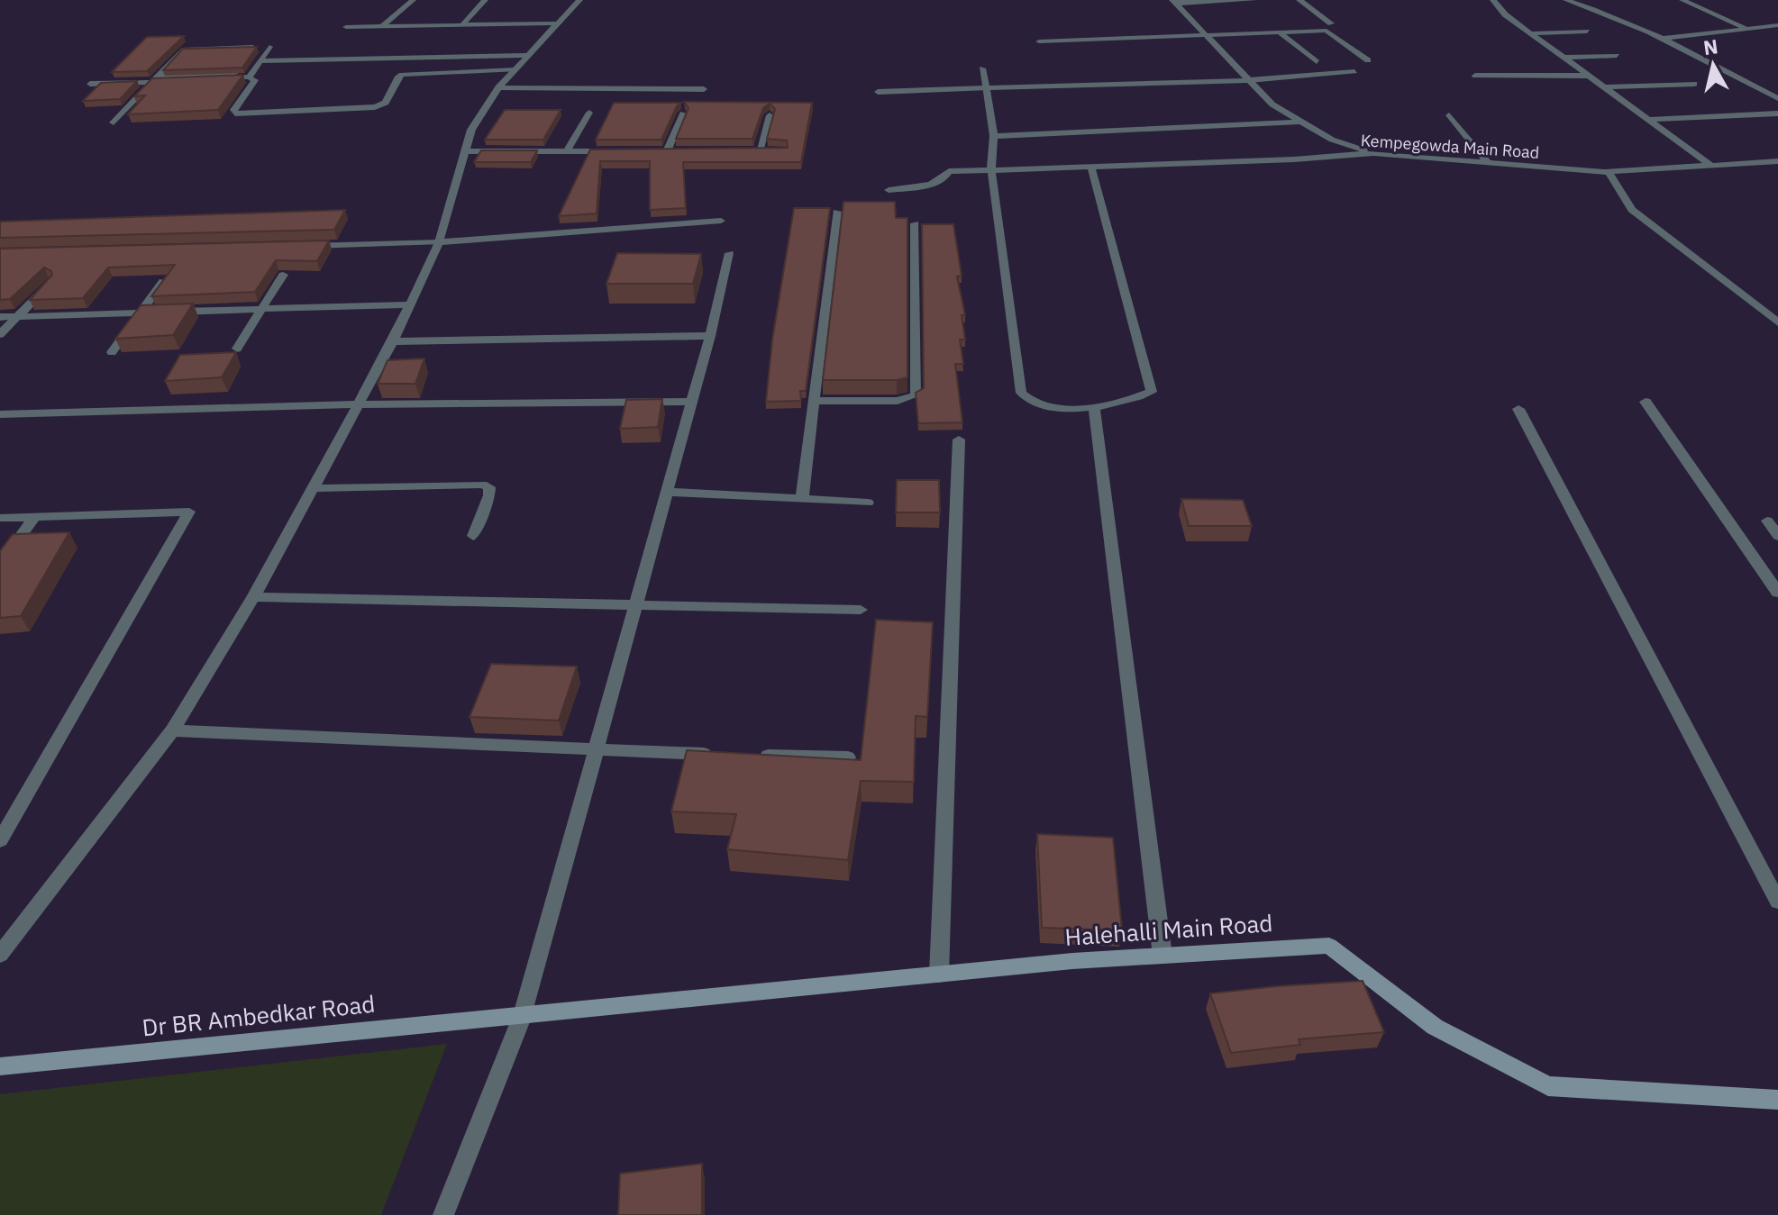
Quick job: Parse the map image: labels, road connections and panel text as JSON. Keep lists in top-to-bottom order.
{
  "streets": {
    "main road": ["Halehalli Main Road", "Dr BR Ambedkar Road"],
    "street": ["Kempegowda Main Road"]
  },
  "crossings": [
    ["Halehalli Main Road", "Dr BR Ambedkar Road"]
  ],
  "north": "top"
}
